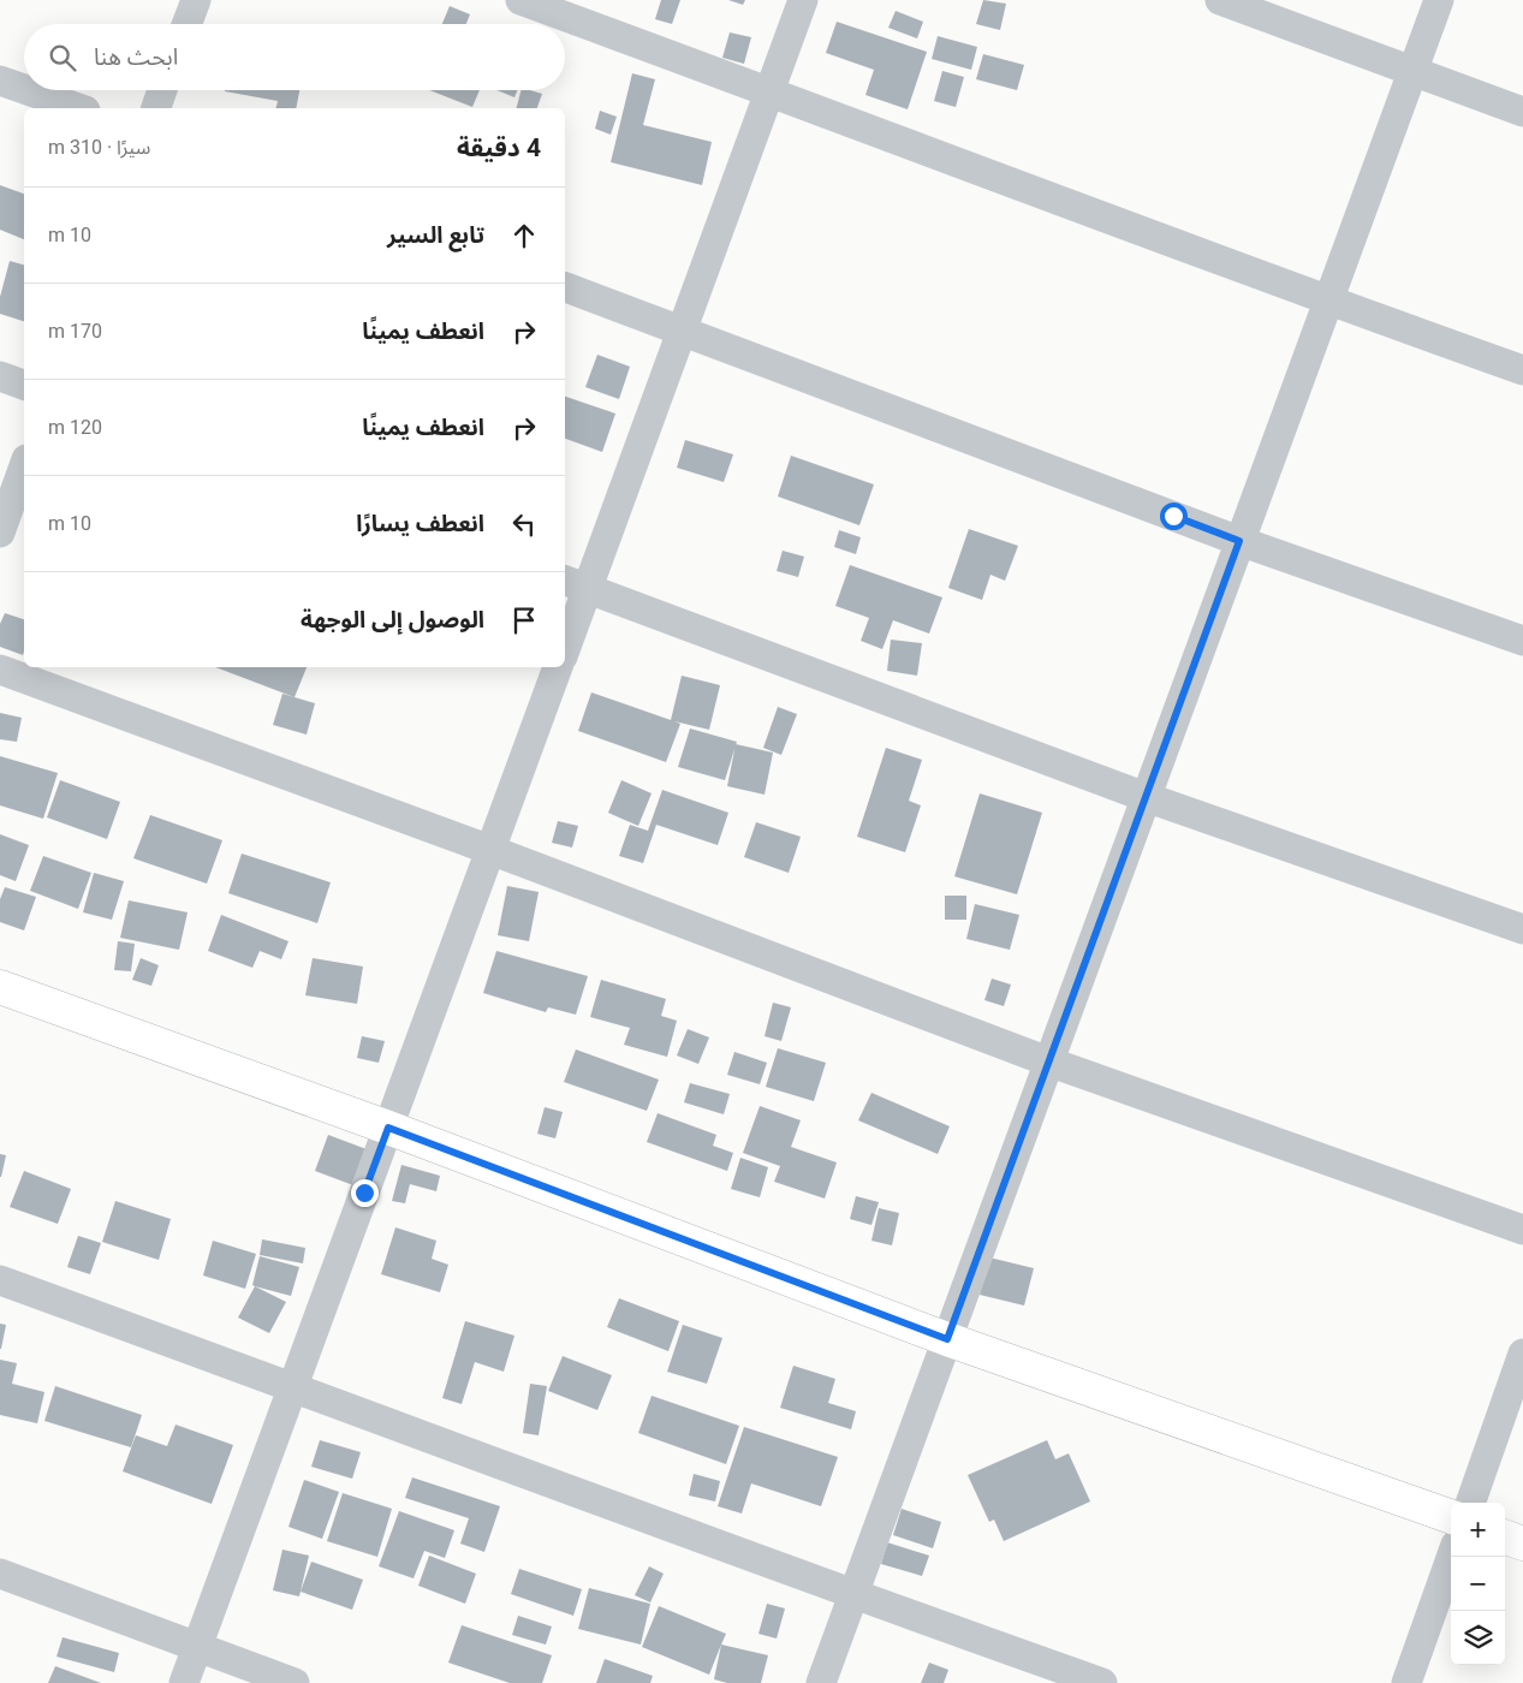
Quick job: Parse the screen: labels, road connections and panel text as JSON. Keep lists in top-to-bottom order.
{
  "page": {
    "search": "ابحث هنا",
    "heading": ["4 دقيقة", "سيرًا · 310 m"],
    "list": [
      ["تابع السير", "10 m"],
      ["انعطف يمينًا", "170 m"],
      ["انعطف يمينًا", "120 m"],
      ["انعطف يسارًا", "10 m"],
      "الوصول إلى الوجهة"
    ],
    "map_buttons": ["+", "−"]
  }
}
